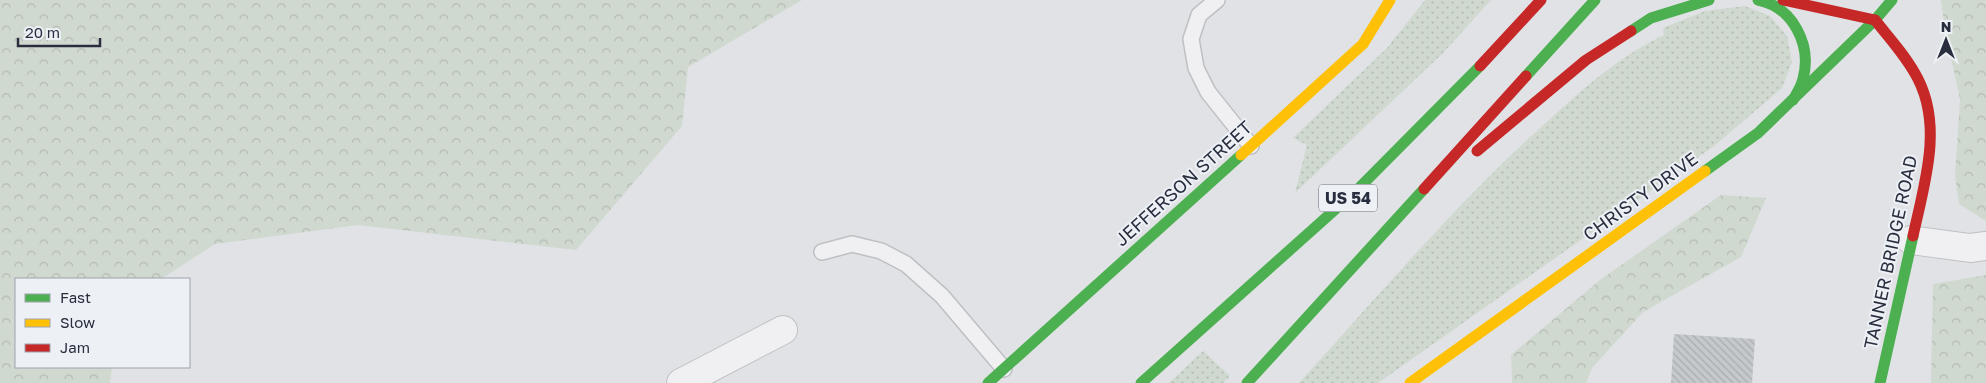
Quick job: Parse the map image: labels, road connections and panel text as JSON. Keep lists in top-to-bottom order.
{
  "streets": {
    "main road": [
      "JEFFERSON STREET",
      "CHRISTY DRIVE",
      "US 54",
      "TANNER BRIDGE ROAD"
    ]
  },
  "crossings": [
    ["CHRISTY DRIVE", "TANNER BRIDGE ROAD"]
  ],
  "legend": ["Fast", "Slow", "Jam"],
  "scale_bar": "20 m",
  "north": "top"
}
